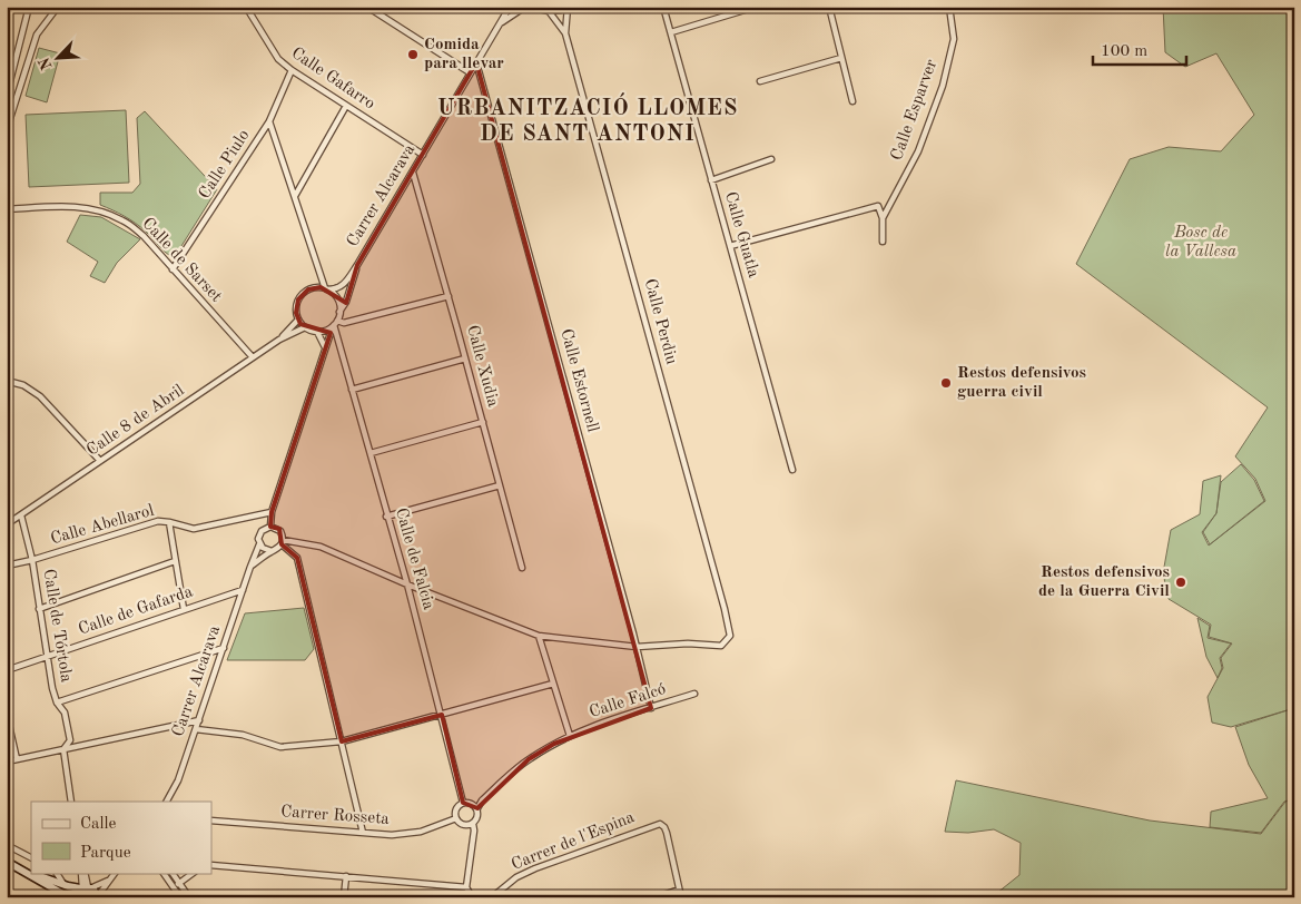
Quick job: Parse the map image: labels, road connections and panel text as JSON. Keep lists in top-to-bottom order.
{
  "streets": {
    "street": [
      "Calle Gafarro",
      "Calle Esparver",
      "Calle Piulo",
      "Carrer Alcarava",
      "Calle Guatla",
      "Calle de Sarset",
      "Calle Perdiu",
      "Calle Xudia",
      "Calle Estornell",
      "Calle 8 de Abril",
      "Calle Abellarol",
      "Calle de Falcia",
      "Calle de Gafarda",
      "Calle de Tórtola",
      "Calle Falcó",
      "Carrer Rosseta",
      "Carrer de l'Espina"
    ]
  },
  "crossings": [
    ["Calle Gafarro", "Calle Piulo"],
    ["Calle Gafarro", "Carrer Alcarava"],
    ["Calle Piulo", "Calle de Sarset"],
    ["Carrer Alcarava", "Calle Xudia"],
    ["Carrer Alcarava", "Calle Estornell"],
    ["Carrer Alcarava", "Calle 8 de Abril"],
    ["Carrer Alcarava", "Calle de Falcia"],
    ["Carrer Alcarava", "Calle de Gafarda"],
    ["Calle de Sarset", "Calle 8 de Abril"],
    ["Calle Perdiu", "Calle Estornell"],
    ["Calle Estornell", "Calle Falcó"],
    ["Calle 8 de Abril", "Calle de Falcia"],
    ["Calle 8 de Abril", "Calle de Tórtola"],
    ["Calle Abellarol", "Calle de Tórtola"],
    ["Calle de Falcia", "Carrer Rosseta"],
    ["Calle de Gafarda", "Calle de Tórtola"]
  ],
  "districts": ["URBANITZACIÓ LLOMES DE SANT ANTONI"],
  "parks": ["Bosc de la Vallesa"],
  "places": ["Comida para llevar", "Restos defensivos guerra civil", "Restos defensivos de la Guerra Civil"],
  "legend": ["Calle", "Parque"],
  "scale_bar": "100 m",
  "north": "bottom left"
}
